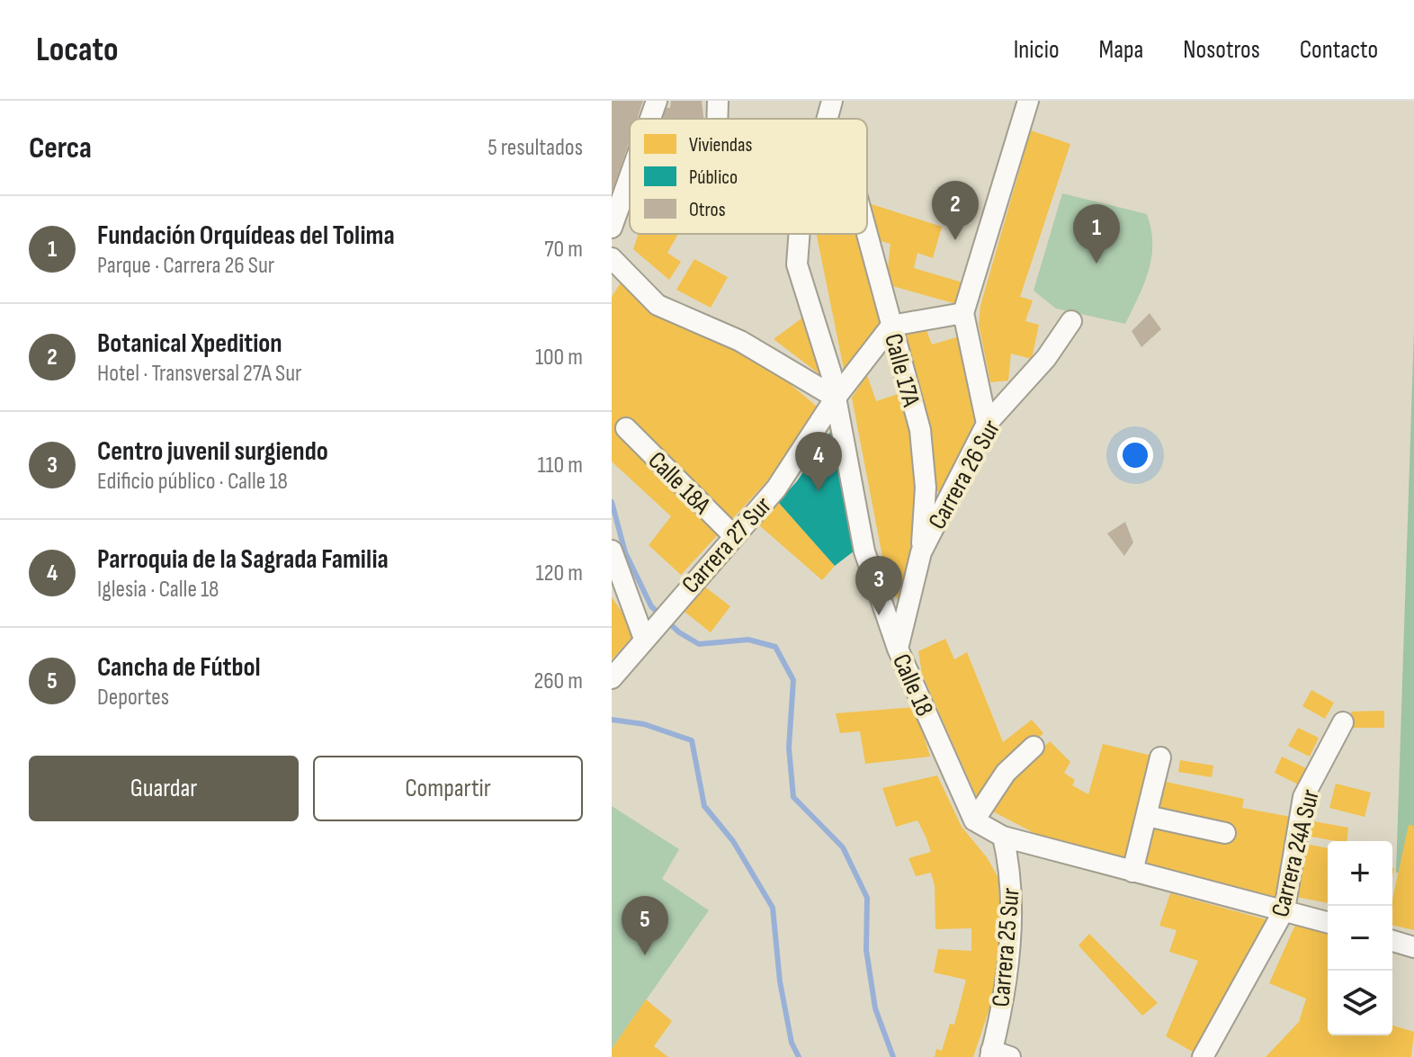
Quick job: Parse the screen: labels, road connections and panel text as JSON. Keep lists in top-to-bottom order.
{
  "streets": {
    "street": [
      "Calle 17A",
      "Carrera 26 Sur",
      "Calle 18A",
      "Carrera 27 Sur",
      "Calle 18",
      "Carrera 24A Sur",
      "Carrera 25 Sur"
    ]
  },
  "crossings": [
    ["Calle 17A", "Carrera 26 Sur"],
    ["Calle 17A", "Carrera 27 Sur"],
    ["Carrera 26 Sur", "Calle 18"],
    ["Calle 18A", "Carrera 27 Sur"],
    ["Carrera 27 Sur", "Calle 18"]
  ],
  "legend": ["Viviendas", "Público", "Otros"],
  "page": {
    "header": "Locato",
    "nav": [
      "Inicio",
      "Mapa",
      "Nosotros",
      "Contacto"
    ],
    "heading": ["Cerca", "5 resultados"],
    "pins": [
      "2",
      "1",
      "4",
      "3",
      "5"
    ],
    "list": [
      {
        "mark": "1",
        "name": "Fundación Orquídeas del Tolima",
        "note": "Parque · Carrera 26 Sur",
        "value": "70 m"
      },
      {
        "mark": "2",
        "name": "Botanical Xpedition",
        "note": "Hotel · Transversal 27A Sur",
        "value": "100 m"
      },
      {
        "mark": "3",
        "name": "Centro juvenil surgiendo",
        "note": "Edificio público · Calle 18",
        "value": "110 m"
      },
      {
        "mark": "4",
        "name": "Parroquia de la Sagrada Familia",
        "note": "Iglesia · Calle 18",
        "value": "120 m"
      },
      {
        "mark": "5",
        "name": "Cancha de Fútbol",
        "note": "Deportes",
        "value": "260 m"
      }
    ],
    "buttons": ["Guardar", "Compartir"],
    "map_buttons": ["+", "−"]
  }
}
